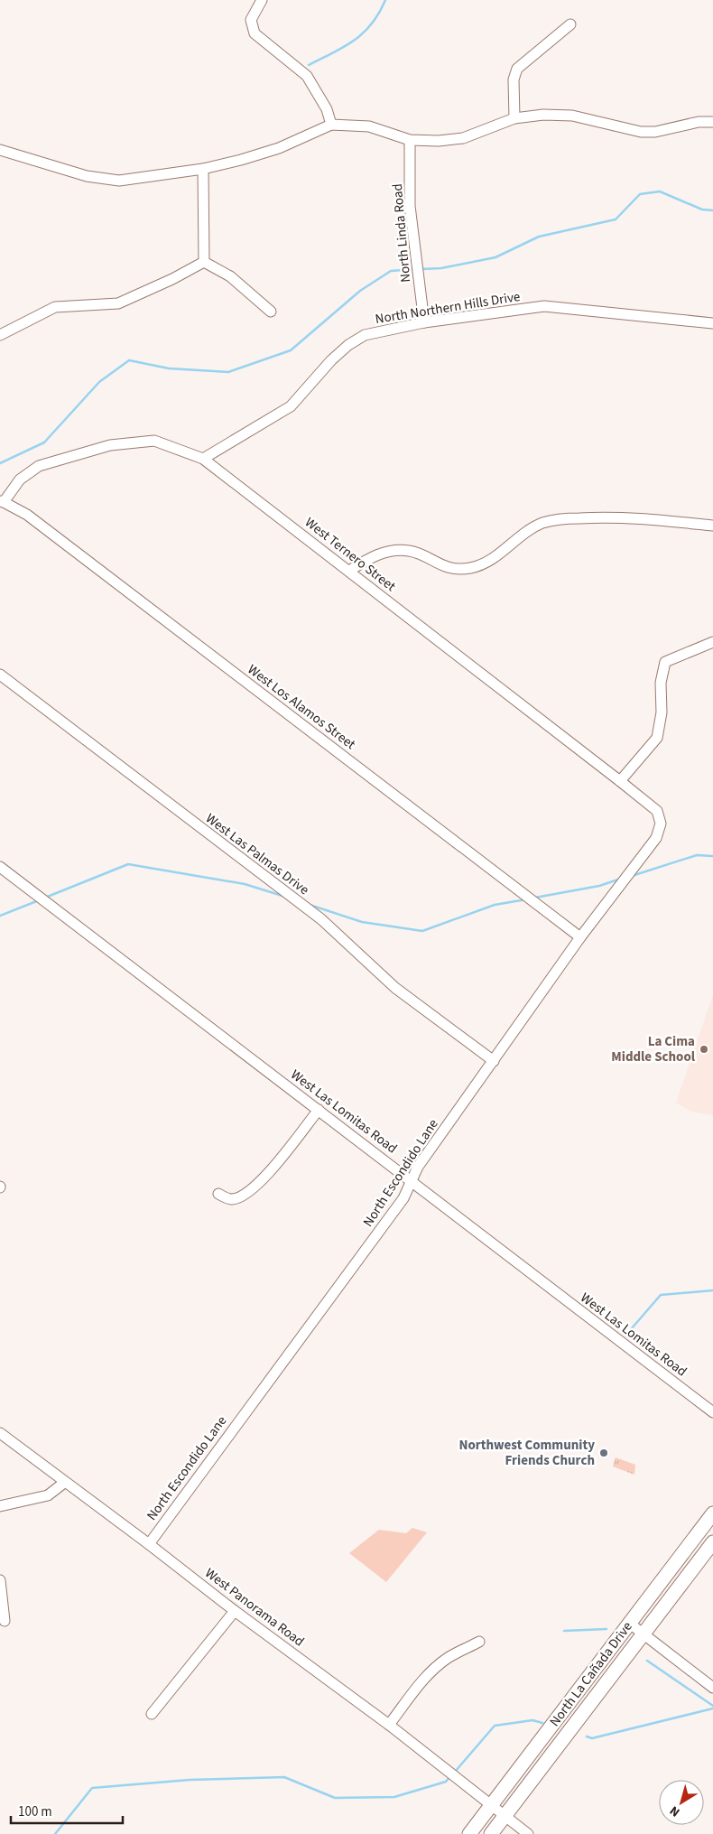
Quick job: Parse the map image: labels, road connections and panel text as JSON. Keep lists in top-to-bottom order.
{
  "streets": {
    "main road": ["North La Cañada Drive"],
    "street": [
      "North Linda Road",
      "North Northern Hills Drive",
      "West Ternero Street",
      "West Los Alamos Street",
      "West Las Palmas Drive",
      "West Las Lomitas Road",
      "North Escondido Lane",
      "West Panorama Road"
    ]
  },
  "crossings": [
    ["North Linda Road", "North Northern Hills Drive"],
    ["North Northern Hills Drive", "West Ternero Street"],
    ["West Ternero Street", "West Los Alamos Street"],
    ["West Ternero Street", "North Escondido Lane"],
    ["West Los Alamos Street", "North Escondido Lane"],
    ["West Las Palmas Drive", "North Escondido Lane"],
    ["West Las Lomitas Road", "North Escondido Lane"],
    ["North Escondido Lane", "West Panorama Road"],
    ["West Panorama Road", "North La Cañada Drive"]
  ],
  "places": ["La Cima Middle School", "Northwest Community Friends Church"],
  "scale_bar": "100 m",
  "north": "bottom left"
}
